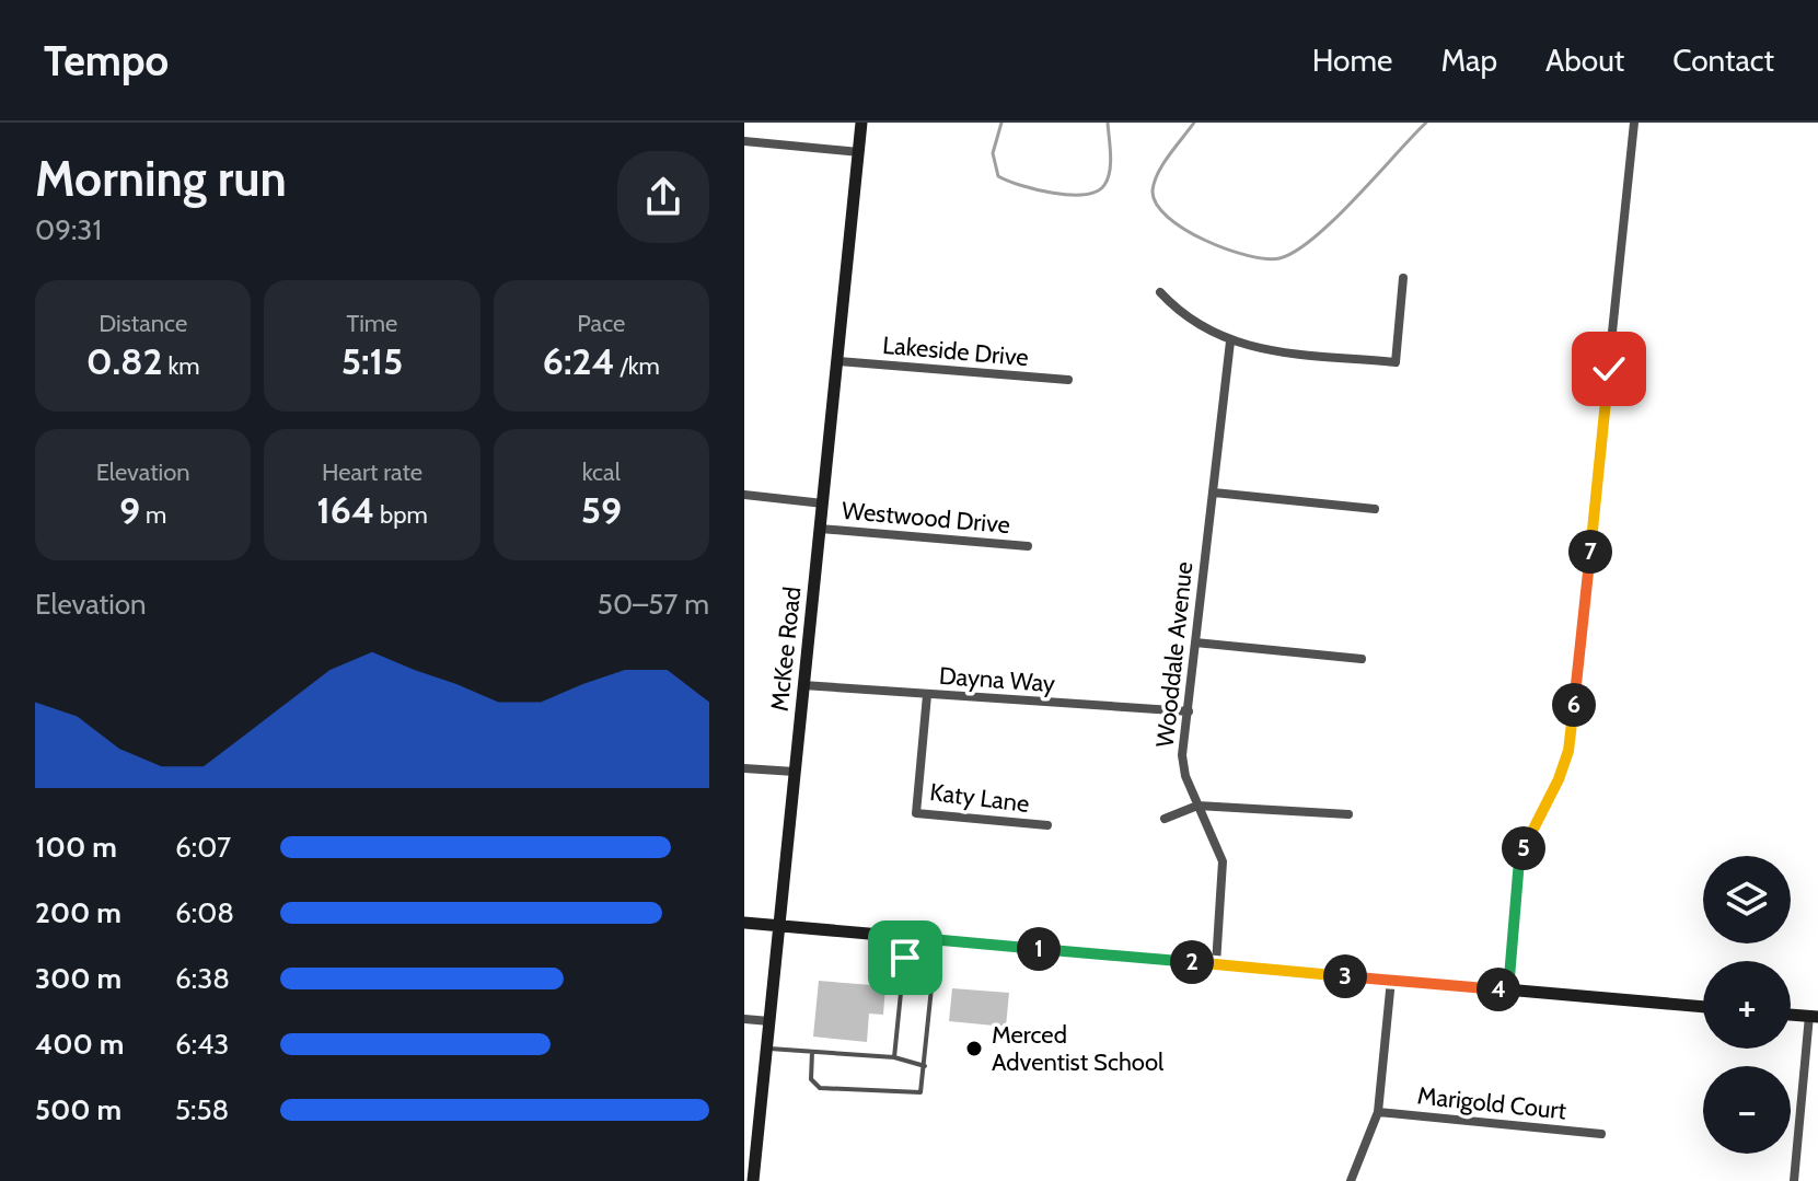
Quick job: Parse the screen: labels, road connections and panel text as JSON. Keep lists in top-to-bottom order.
{
  "streets": {
    "street": [
      "Lakeside Drive",
      "Westwood Drive",
      "McKee Road",
      "Wooddale Avenue",
      "Dayna Way",
      "Katy Lane",
      "Marigold Court"
    ]
  },
  "crossings": [
    ["Lakeside Drive", "McKee Road"],
    ["Westwood Drive", "McKee Road"],
    ["McKee Road", "Dayna Way"],
    ["Wooddale Avenue", "Dayna Way"],
    ["Dayna Way", "Katy Lane"]
  ],
  "places": ["Merced Adventist School"],
  "page": {
    "header": "Tempo",
    "nav": [
      "Home",
      "Map",
      "About",
      "Contact"
    ],
    "heading": ["Morning run", "09:31"],
    "stats": [
      ["Distance", "0.82 km"],
      ["Time", "5:15"],
      ["Pace", "6:24 /km"],
      ["Elevation", "9 m"],
      ["Heart rate", "164 bpm"],
      ["kcal", "59"]
    ],
    "pins": [
      "7",
      "6",
      "5",
      "1",
      "2",
      "3",
      "4"
    ],
    "chart": ["Elevation", "50–57 m"],
    "list": [
      {
        "name": "100 m",
        "note": "6:07"
      },
      {
        "name": "200 m",
        "note": "6:08"
      },
      {
        "name": "300 m",
        "note": "6:38"
      },
      {
        "name": "400 m",
        "note": "6:43"
      },
      {
        "name": "500 m",
        "note": "5:58"
      }
    ],
    "map_buttons": ["+", "−"]
  }
}
